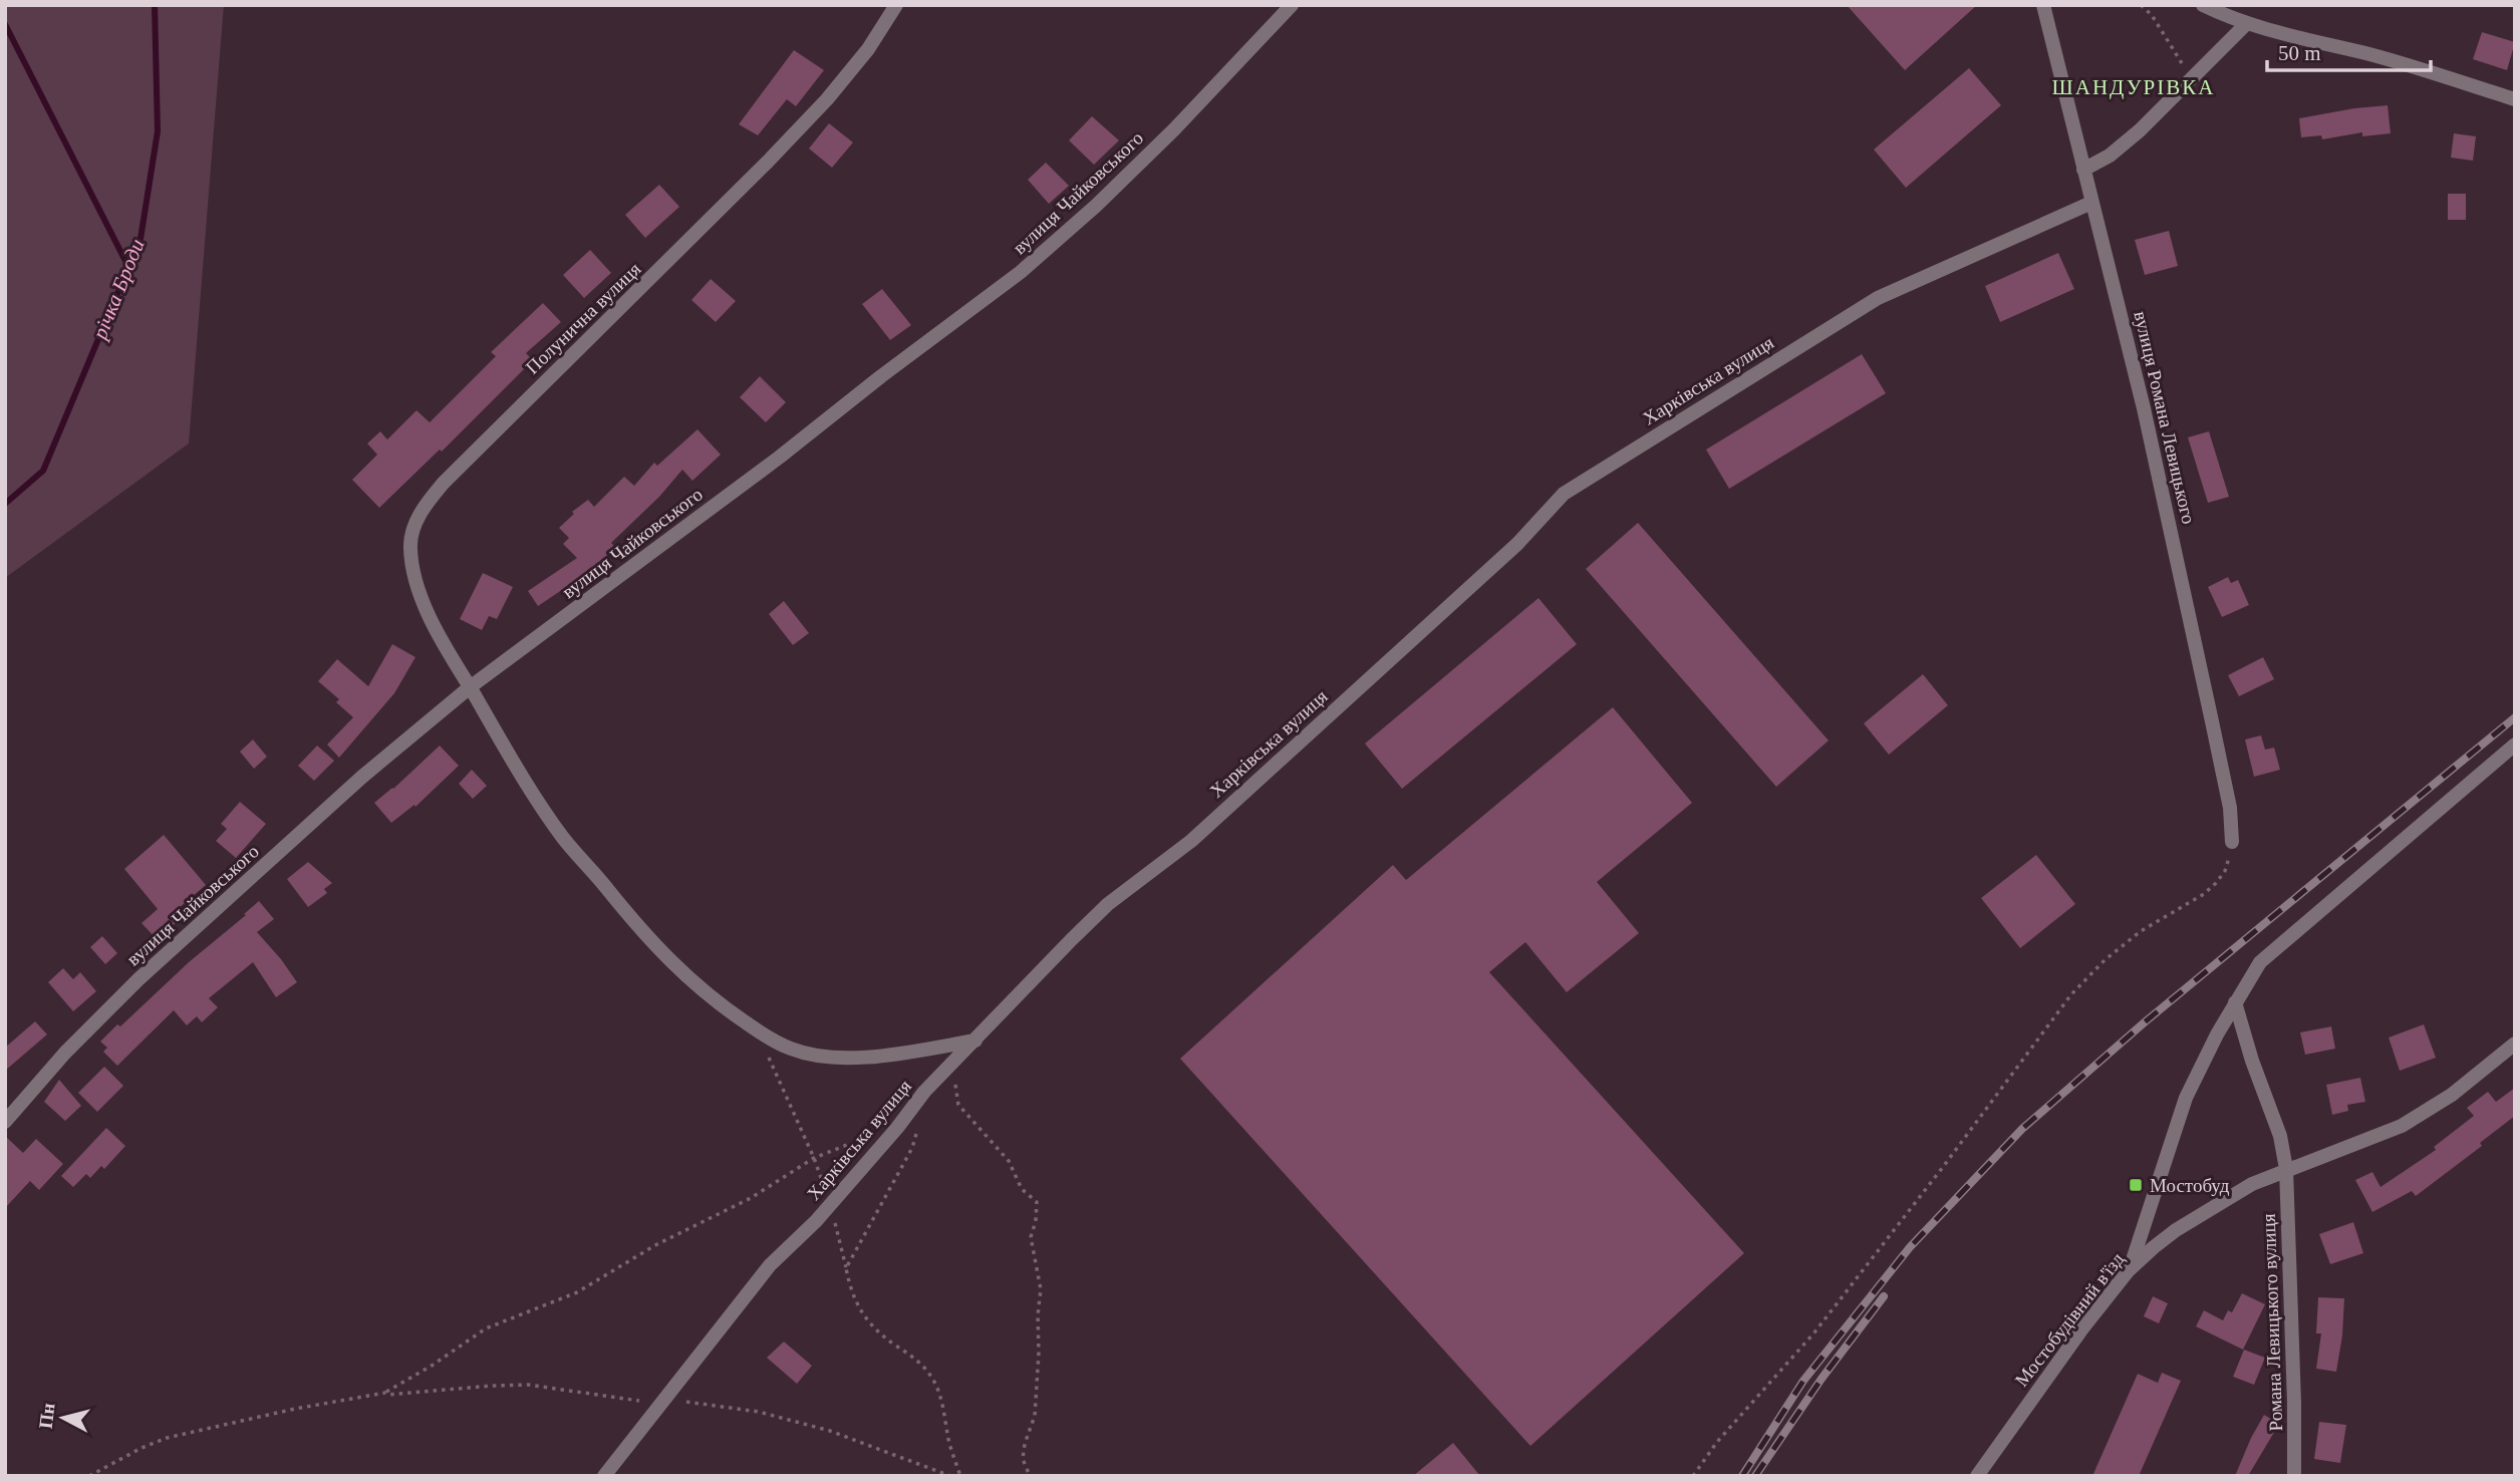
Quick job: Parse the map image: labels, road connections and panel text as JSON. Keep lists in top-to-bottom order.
{
  "streets": {
    "street": [
      "вулиця Чайковського",
      "Полунична вулиця",
      "Харківська вулиця",
      "вулиця Романа Левицького",
      "Мостобудівний в'їзд",
      "Романа Левицького вулиця"
    ]
  },
  "crossings": [
    ["вулиця Чайковського", "Полунична вулиця"],
    ["Полунична вулиця", "Харківська вулиця"],
    ["Харківська вулиця", "вулиця Романа Левицького"],
    ["Мостобудівний в'їзд", "Романа Левицького вулиця"]
  ],
  "districts": ["ШАНДУРІВКА"],
  "water": ["річка Броди"],
  "places": {
    "transit": ["Мостобуд"]
  },
  "scale_bar": "50 m",
  "north": "left"
}
